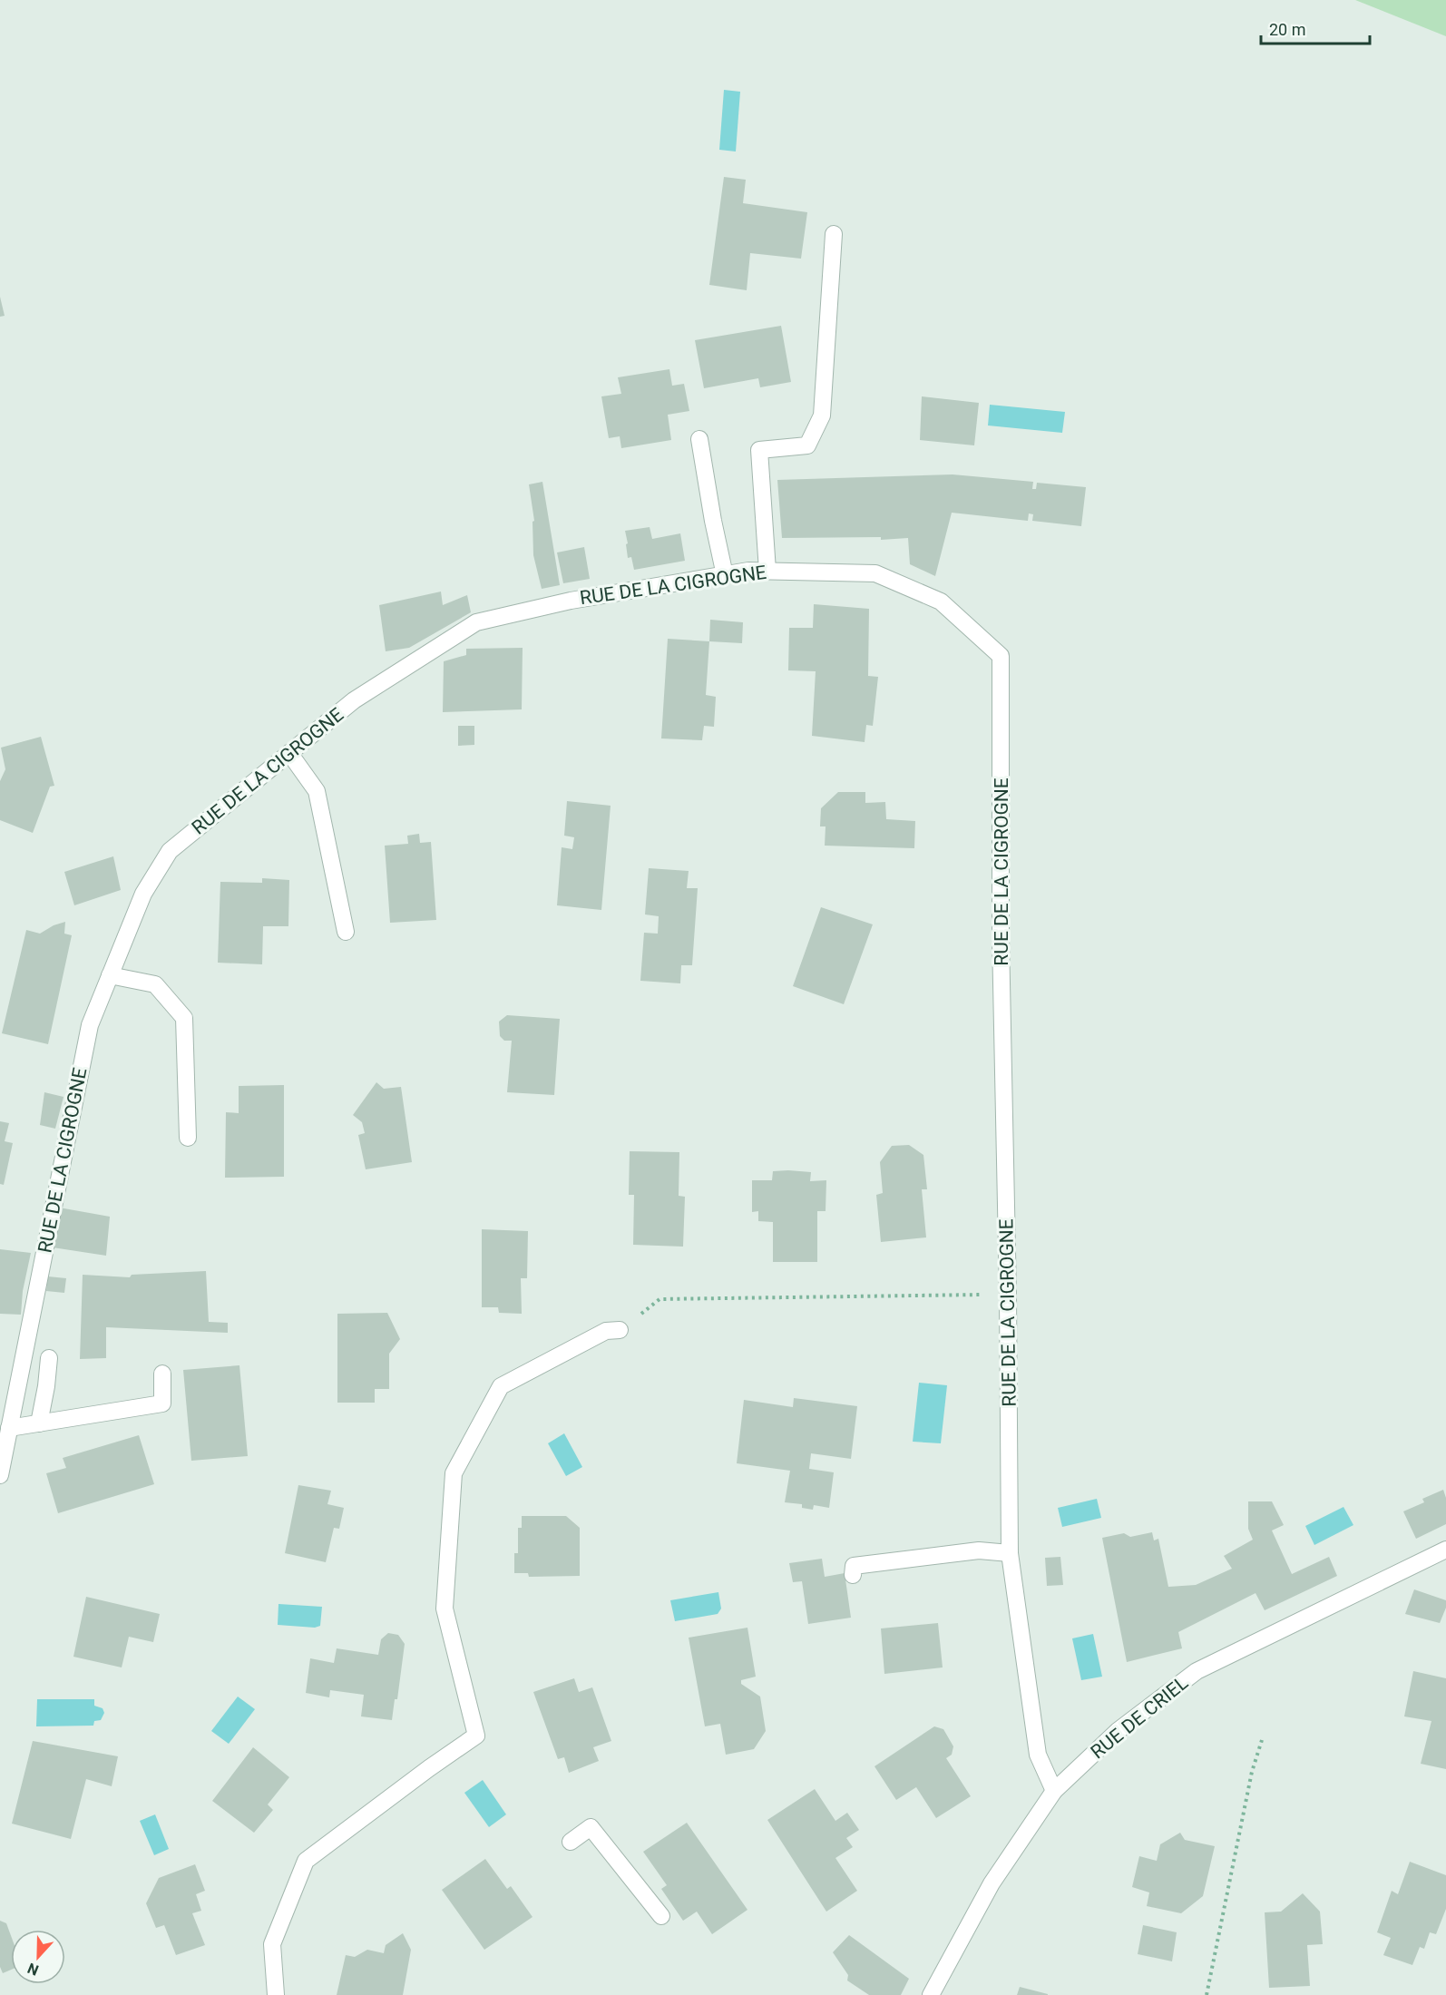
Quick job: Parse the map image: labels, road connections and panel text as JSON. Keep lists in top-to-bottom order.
{
  "streets": {
    "street": ["RUE DE LA CIGROGNE", "RUE DE CRIEL"]
  },
  "crossings": [
    ["RUE DE LA CIGROGNE", "RUE DE CRIEL"]
  ],
  "scale_bar": "20 m",
  "north": "bottom"
}
